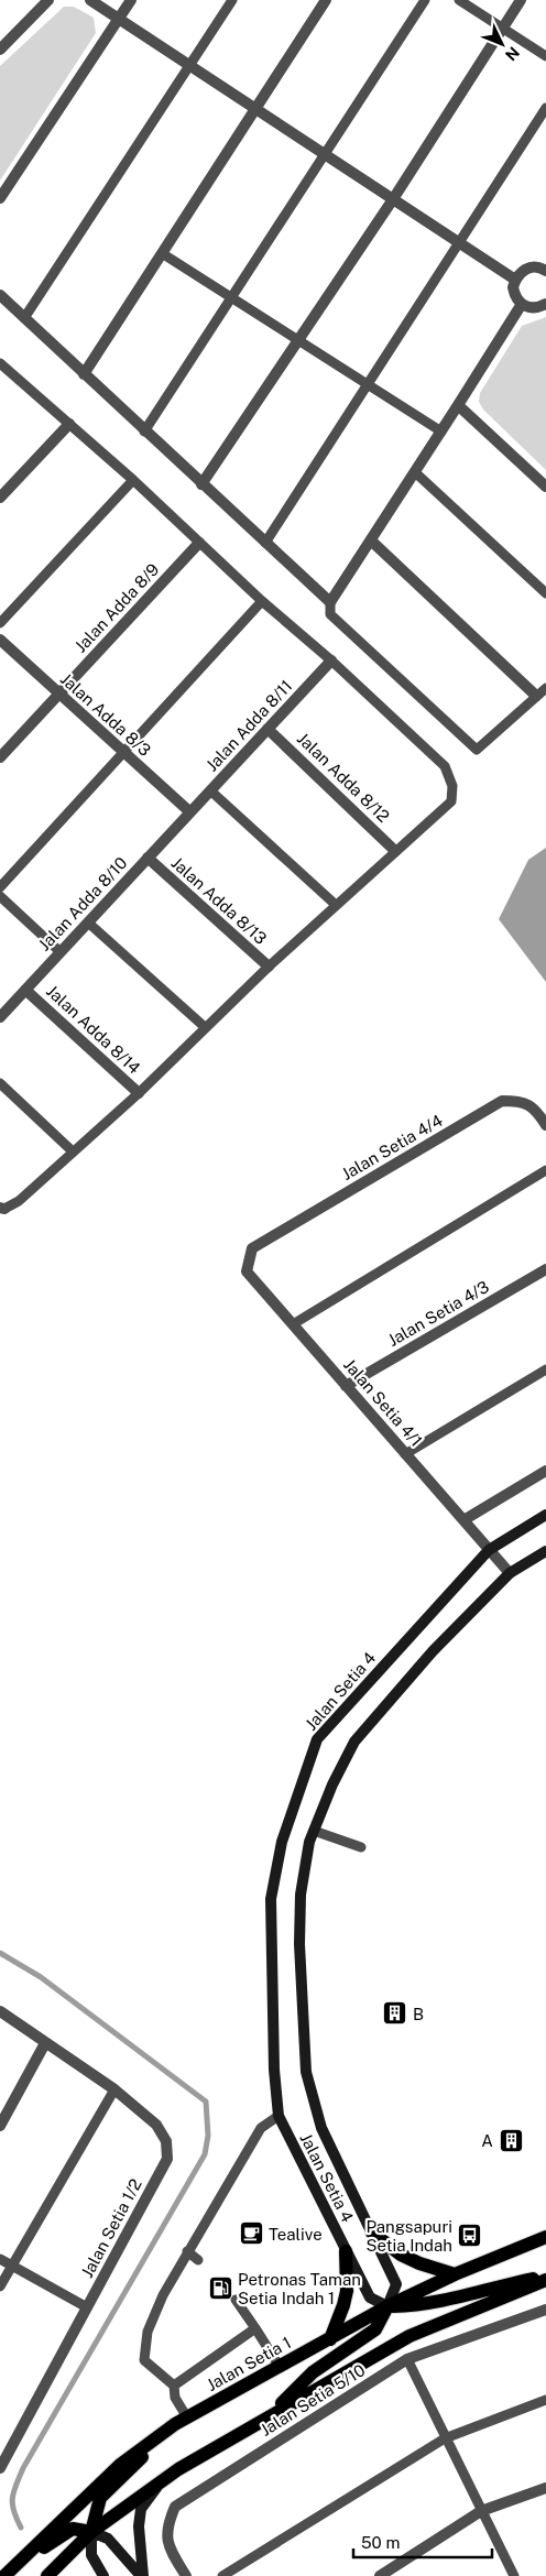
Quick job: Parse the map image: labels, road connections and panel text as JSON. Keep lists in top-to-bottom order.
{
  "streets": {
    "main road": ["Jalan Setia 1"],
    "street": [
      "Jalan Adda 8/9",
      "Jalan Adda 8/3",
      "Jalan Adda 8/11",
      "Jalan Adda 8/12",
      "Jalan Adda 8/13",
      "Jalan Adda 8/10",
      "Jalan Adda 8/14",
      "Jalan Setia 4/4",
      "Jalan Setia 4/3",
      "Jalan Setia 4/1",
      "Jalan Setia 4",
      "Jalan Setia 1/2",
      "Jalan Setia 5/10"
    ]
  },
  "crossings": [
    ["Jalan Adda 8/9", "Jalan Adda 8/3"],
    ["Jalan Adda 8/3", "Jalan Adda 8/11"],
    ["Jalan Adda 8/3", "Jalan Adda 8/10"],
    ["Jalan Adda 8/11", "Jalan Adda 8/12"],
    ["Jalan Adda 8/11", "Jalan Adda 8/10"],
    ["Jalan Adda 8/13", "Jalan Adda 8/10"],
    ["Jalan Adda 8/10", "Jalan Adda 8/14"],
    ["Jalan Setia 4/4", "Jalan Setia 4/1"],
    ["Jalan Setia 4/3", "Jalan Setia 4/1"],
    ["Jalan Setia 4/1", "Jalan Setia 4"],
    ["Jalan Setia 4", "Jalan Setia 1"]
  ],
  "places": {
    "building": ["B", "A"],
    "cafe": ["Tealive"],
    "bus stop": ["Pangsapuri Setia Indah"],
    "fuel station": ["Petronas Taman Setia Indah 1"]
  },
  "scale_bar": "50 m",
  "north": "bottom right"
}
